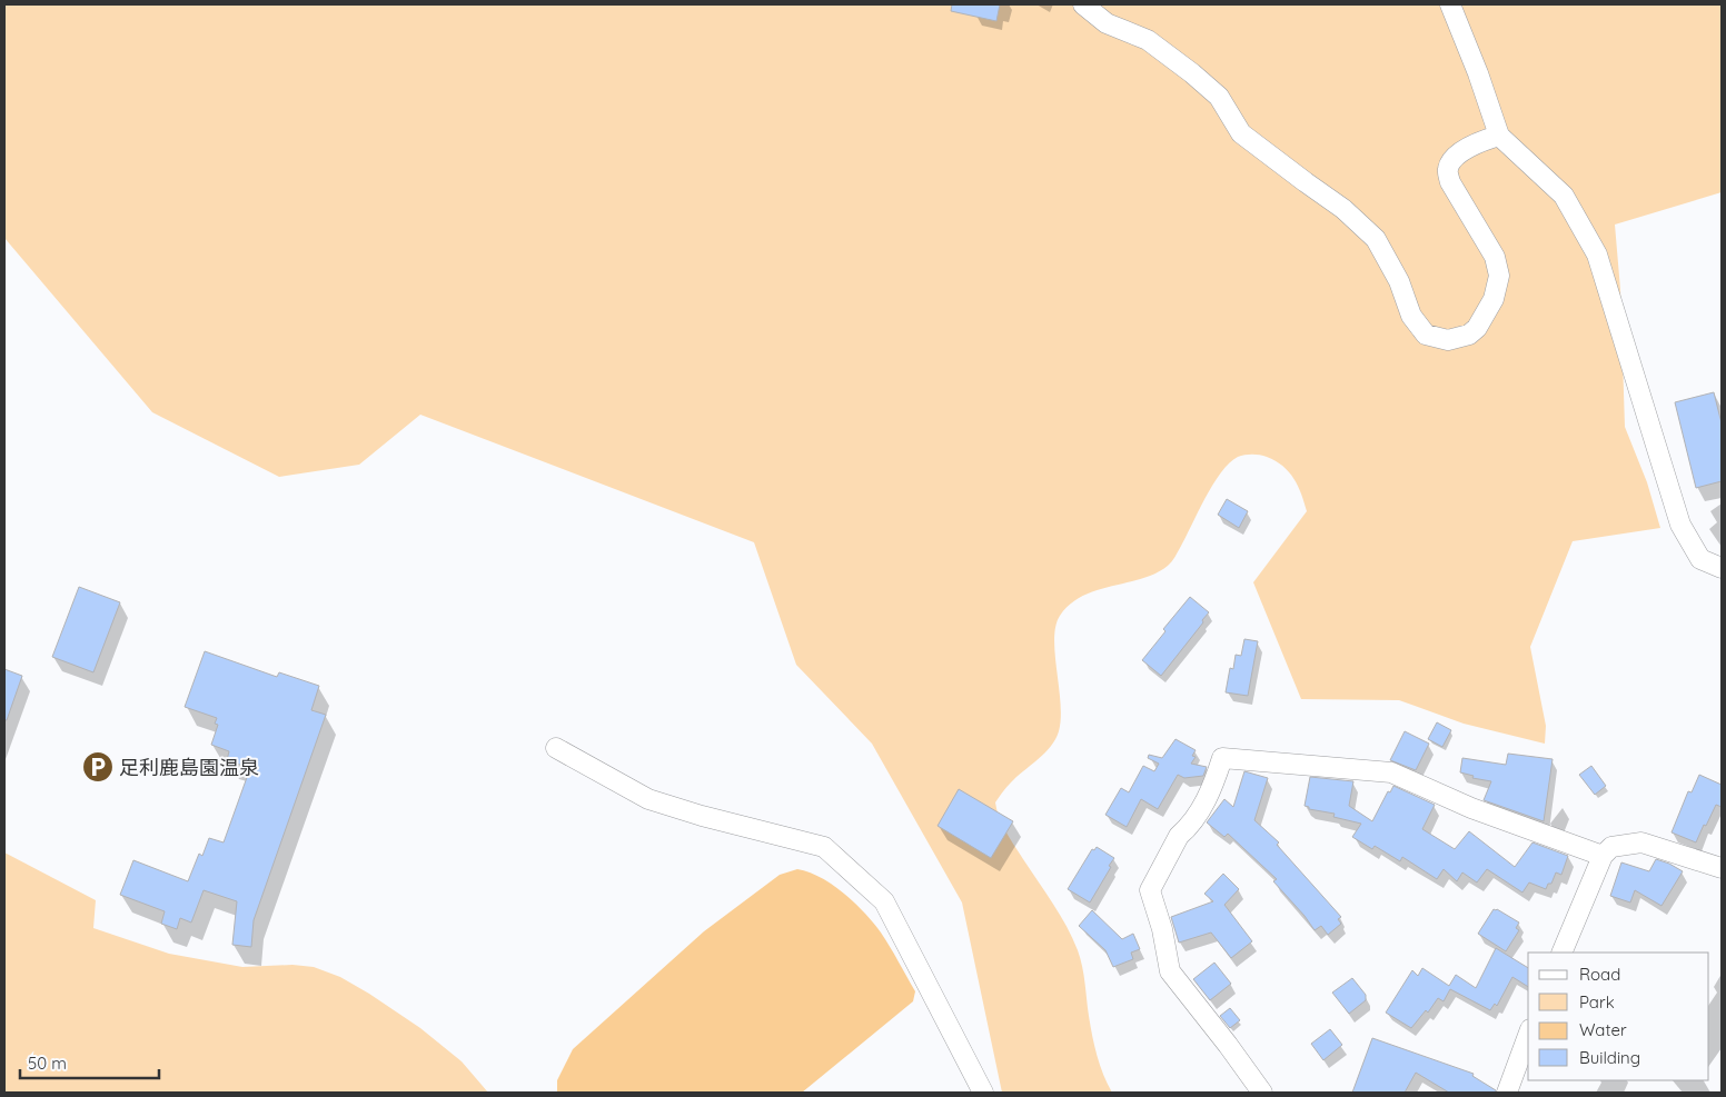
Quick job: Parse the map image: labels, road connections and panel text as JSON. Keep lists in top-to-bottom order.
{
  "places": {
    "parking": ["足利鹿島園温泉"]
  },
  "legend": [
    "Road",
    "Park",
    "Water",
    "Building"
  ],
  "scale_bar": "50 m"
}
